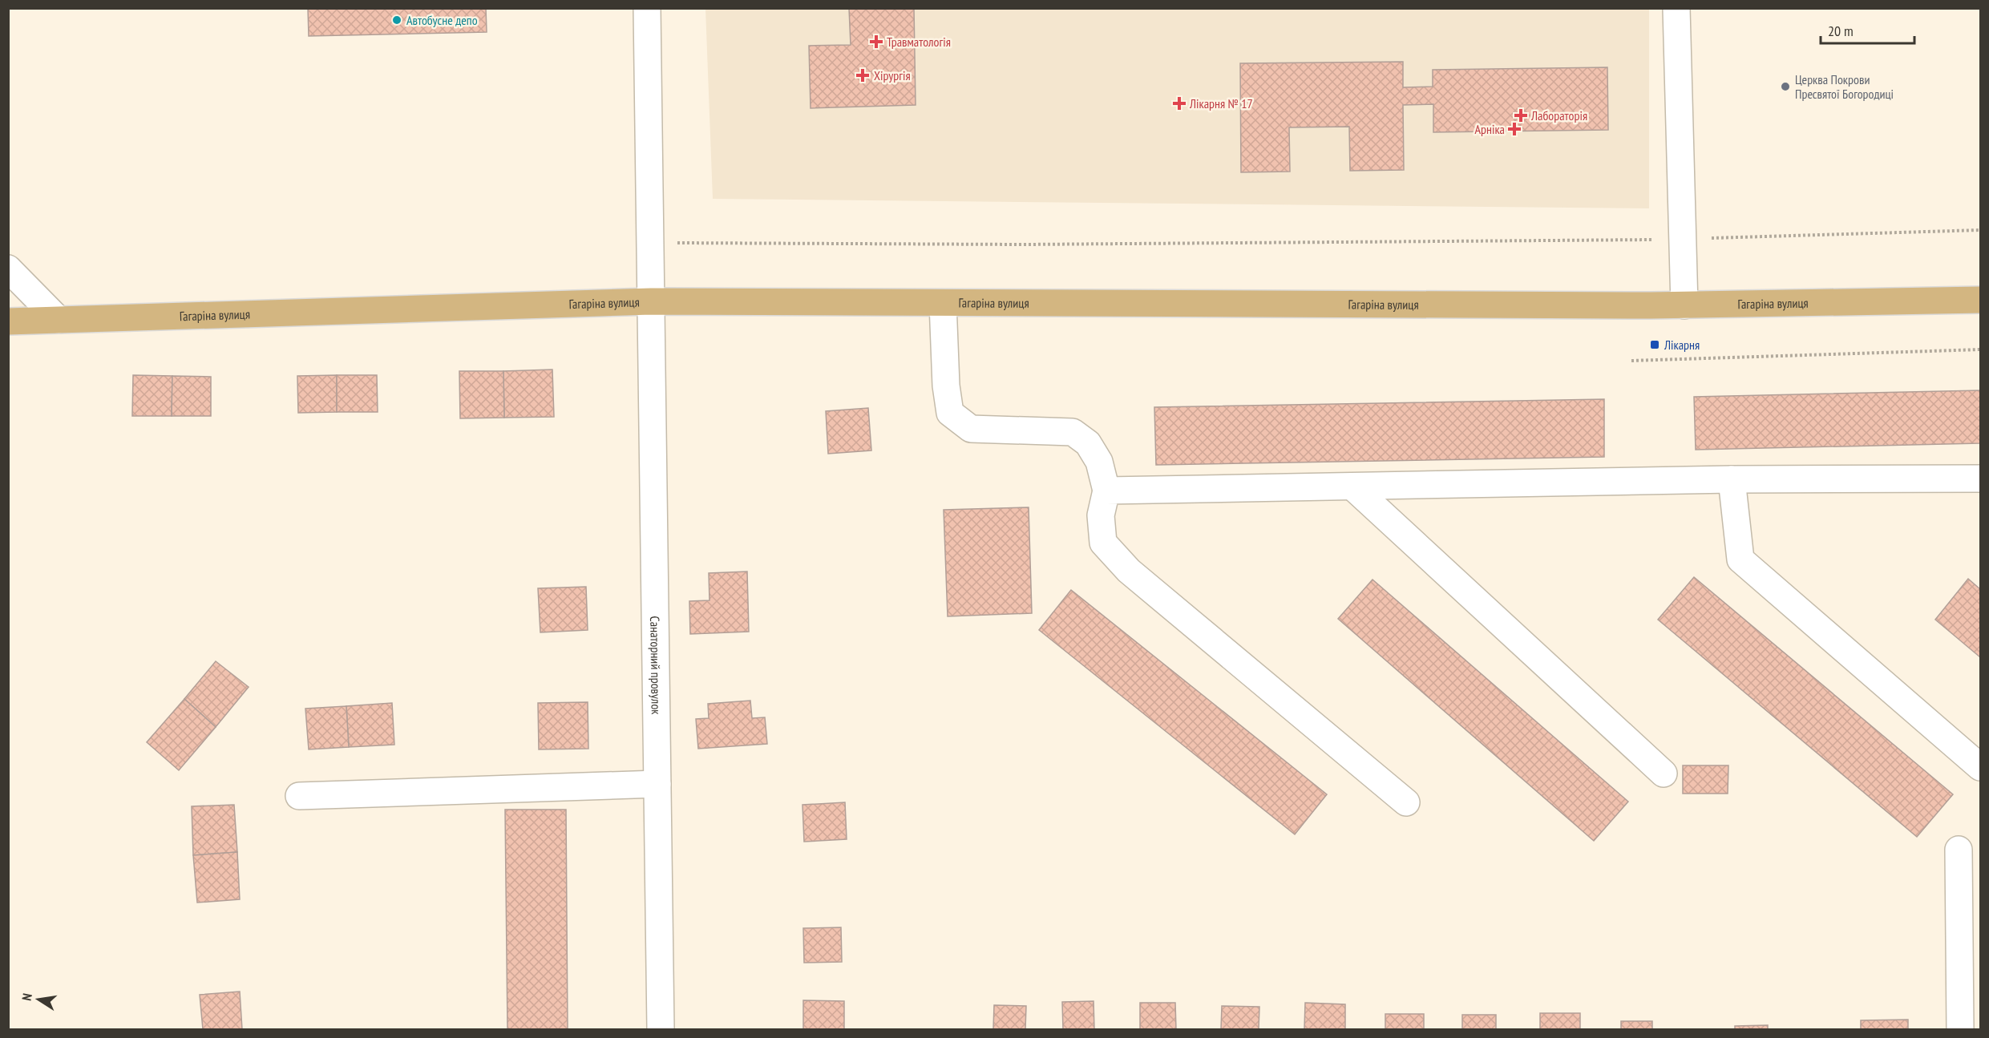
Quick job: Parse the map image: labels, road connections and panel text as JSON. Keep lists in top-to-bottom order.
{
  "streets": {
    "main road": ["Гагаріна вулиця"],
    "street": ["Санаторний провулок"]
  },
  "crossings": [
    ["Гагаріна вулиця", "Санаторний провулок"]
  ],
  "places": {
    "other": ["Автобусне депо", "Церква Покрови Пресвятої Богородиці"],
    "health": [
      "Травматологія",
      "Хірургія",
      "Лікарня № 17",
      "Лабораторія",
      "Арніка"
    ],
    "transit": ["Лікарня"]
  },
  "scale_bar": "20 m",
  "north": "left"
}
